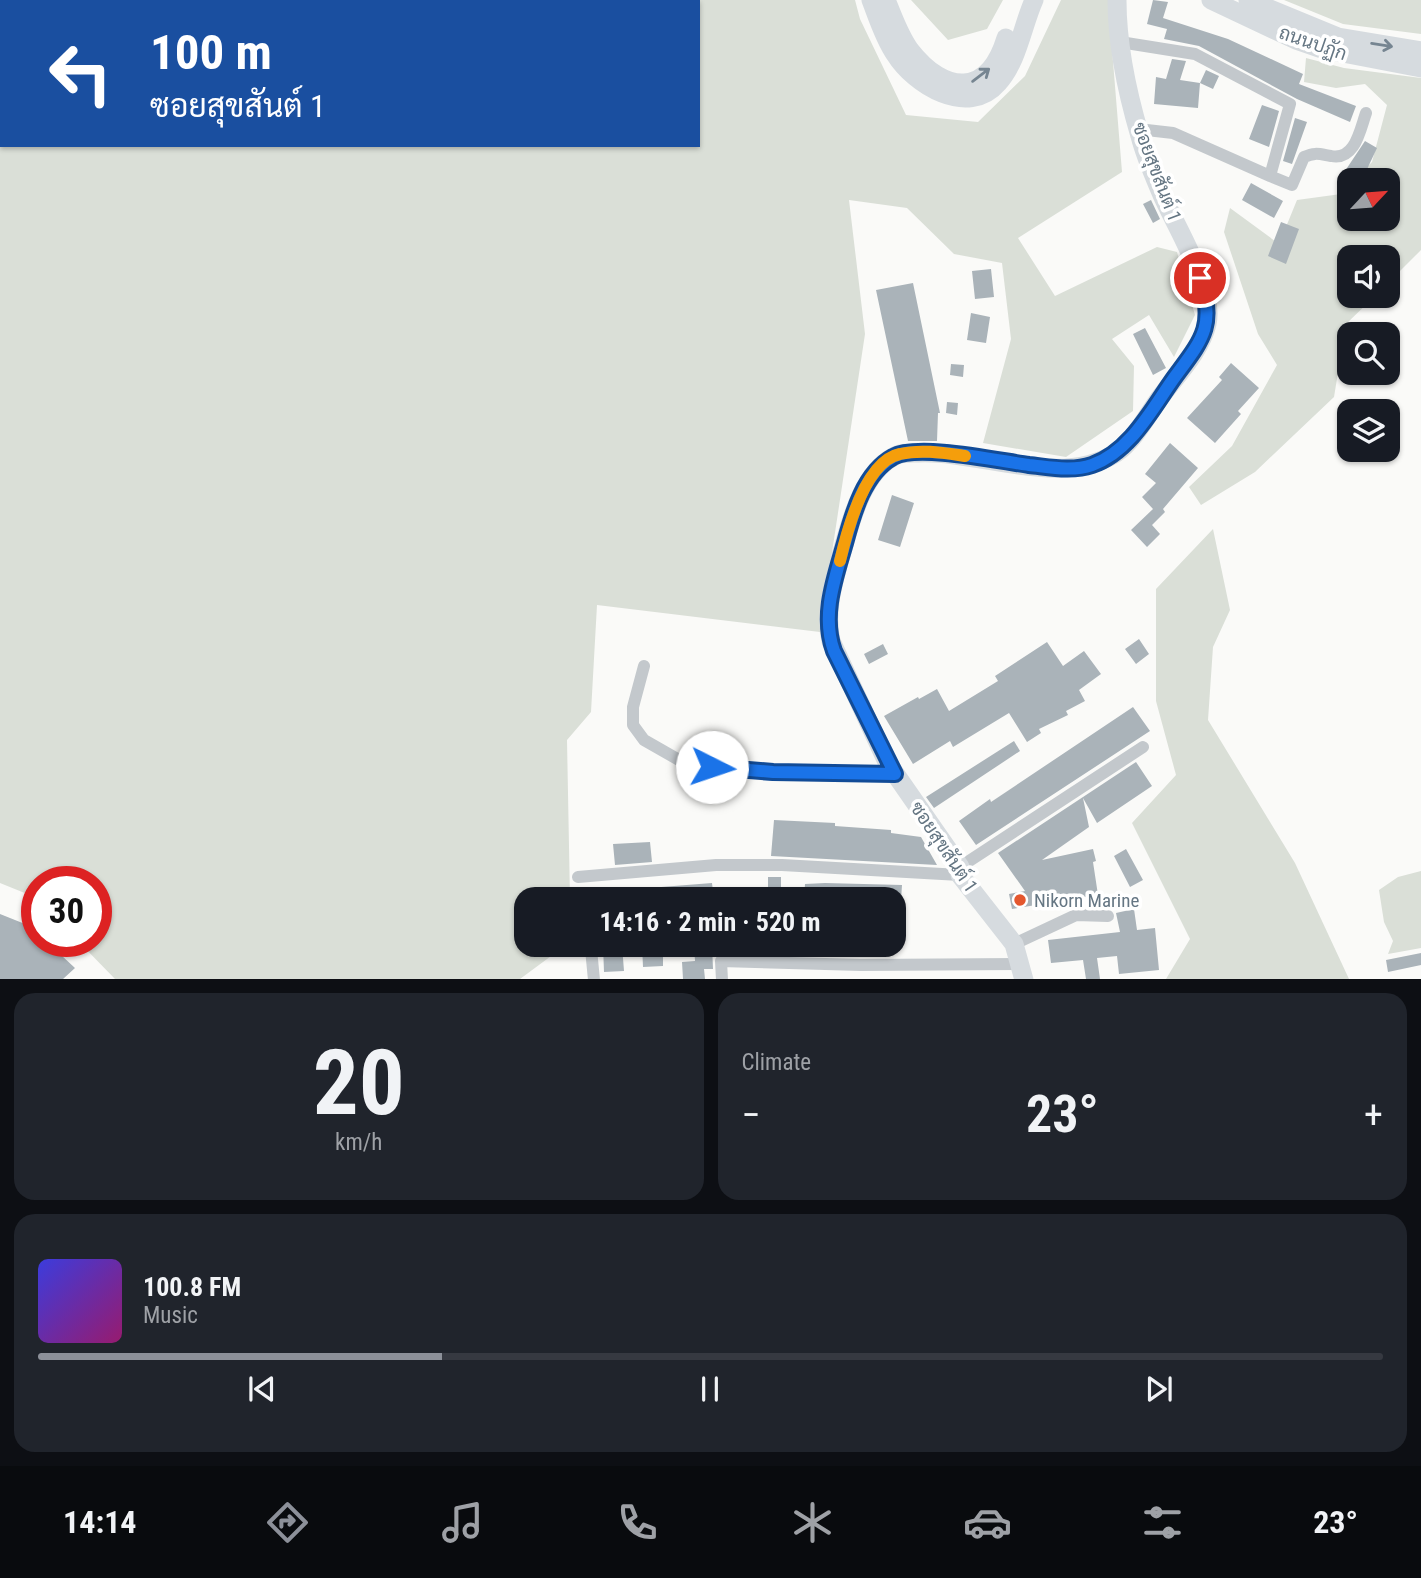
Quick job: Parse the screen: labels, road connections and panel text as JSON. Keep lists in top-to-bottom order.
{
  "streets": {
    "street": ["ถนนปฏัก", "ซอยสุขสันต์ 1"]
  },
  "places": ["Nikorn Marine"],
  "north": "top right",
  "page": {
    "turn": ["100 m", "ซอยสุขสันต์ 1"],
    "limit": "30",
    "trip": "14:16 · 2 min · 520 m",
    "tile": [
      ["20", "km/h"],
      "Climate"
    ],
    "heat": ["−", "23°", "+"],
    "song": ["100.8 FM", "Music"],
    "tabs": ["14:14", "23°"]
  }
}
